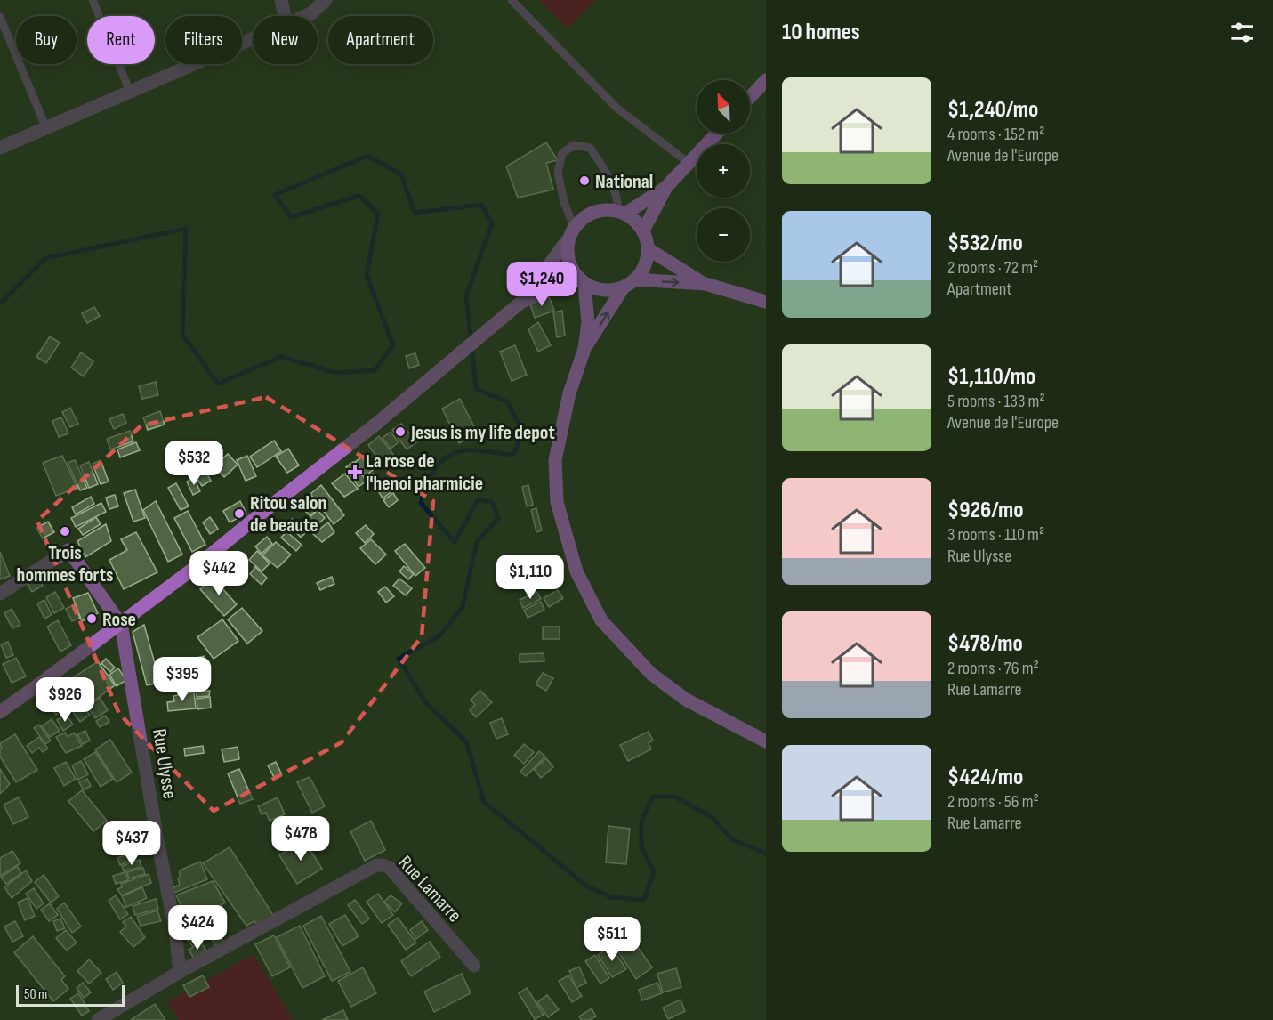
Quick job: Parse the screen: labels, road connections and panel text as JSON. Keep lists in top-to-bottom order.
{
  "streets": {
    "street": ["Rue Ulysse", "Rue Lamarre"]
  },
  "crossings": [
    ["Rue Ulysse", "Rue Lamarre"]
  ],
  "places": {
    "other": [
      "National",
      "Jesus is my life depot",
      "Ritou salon de beaute",
      "Trois hommes forts",
      "Rose"
    ],
    "health": ["La rose de l'henoi pharmicie"]
  },
  "scale_bar": "50 m",
  "north": "top left",
  "page": {
    "heading": "10 homes",
    "chip": [
      "Buy",
      "Rent",
      "Filters",
      "New",
      "Apartment"
    ],
    "list": [
      {
        "name": "$1,240/mo",
        "note": "4 rooms · 152 m² · Avenue de l'Europe"
      },
      {
        "name": "$532/mo",
        "note": "2 rooms · 72 m² · Apartment"
      },
      {
        "name": "$1,110/mo",
        "note": "5 rooms · 133 m² · Avenue de l'Europe"
      },
      {
        "name": "$926/mo",
        "note": "3 rooms · 110 m² · Rue Ulysse"
      },
      {
        "name": "$478/mo",
        "note": "2 rooms · 76 m² · Rue Lamarre"
      },
      {
        "name": "$424/mo",
        "note": "2 rooms · 56 m² · Rue Lamarre"
      }
    ],
    "map_buttons": ["+", "−"],
    "price": [
      "$1,240",
      "$532",
      "$442",
      "$1,110",
      "$395",
      "$926",
      "$478",
      "$437",
      "$424",
      "$511"
    ],
    "scale": "50 m"
  }
}
